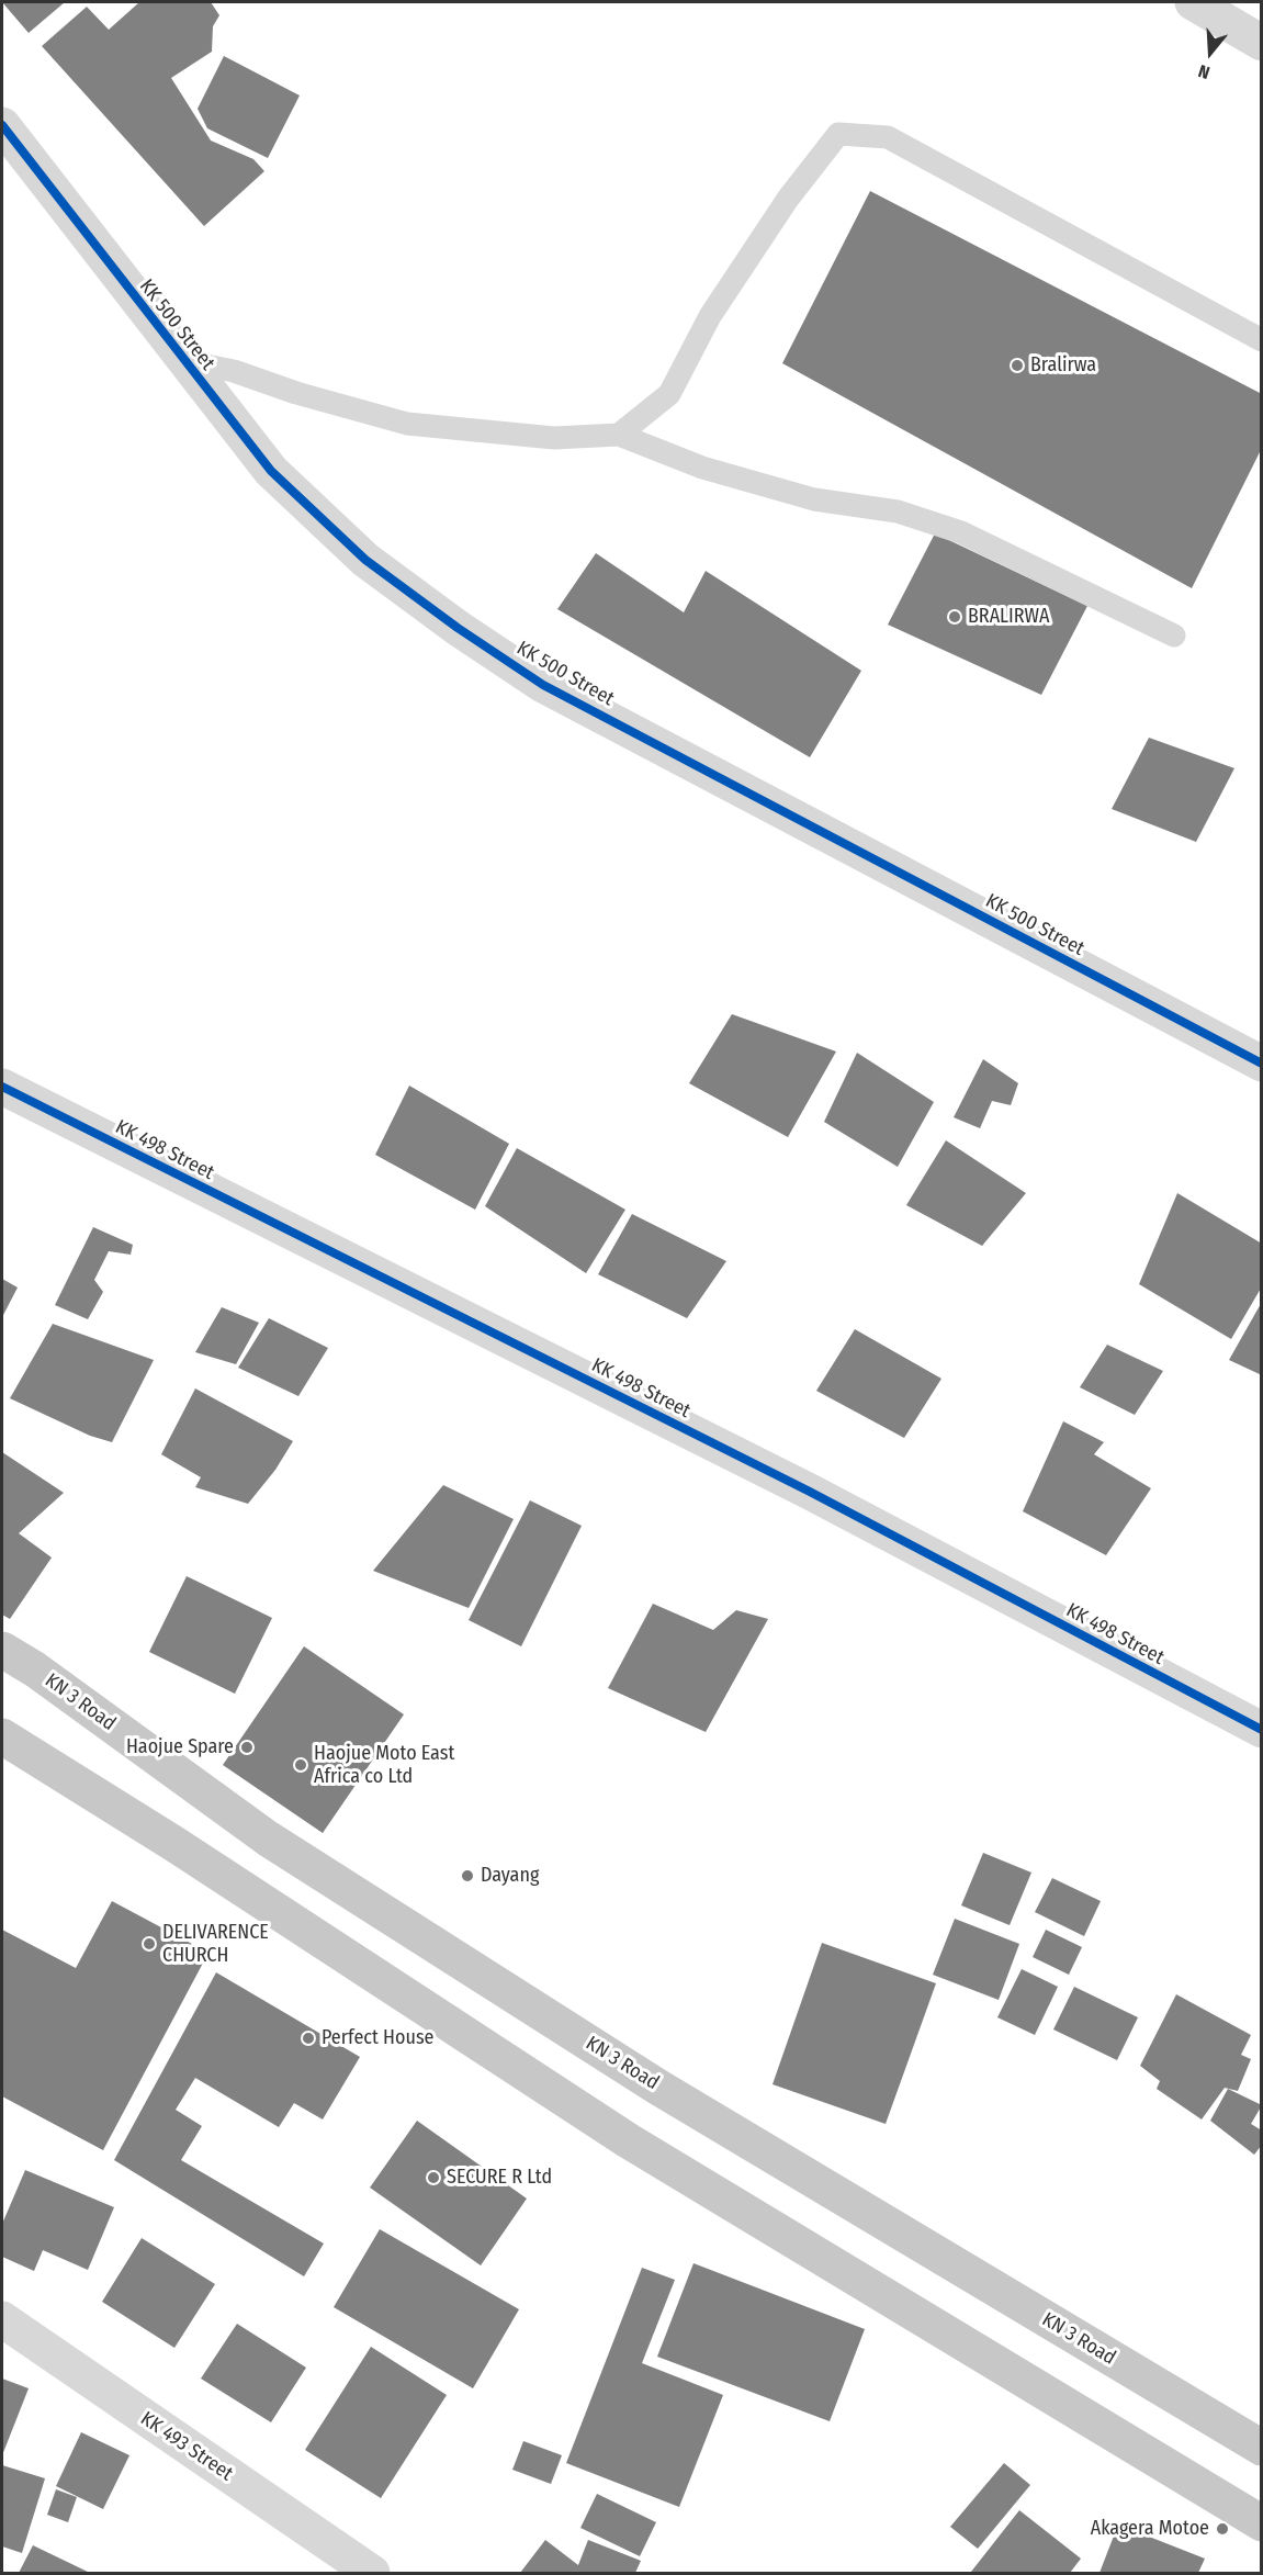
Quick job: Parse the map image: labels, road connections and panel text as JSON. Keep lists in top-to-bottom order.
{
  "streets": {
    "highway": ["KN 3 Road"],
    "street": ["KK 500 Street", "KK 498 Street", "KK 493 Street"]
  },
  "places": [
    "Bralirwa",
    "BRALIRWA",
    "Haojue Spare",
    "Haojue Moto East Africa co Ltd",
    "Dayang",
    "DELIVARENCE CHURCH",
    "Perfect House",
    "SECURE R Ltd",
    "Akagera Motoe"
  ],
  "north": "bottom"
}
